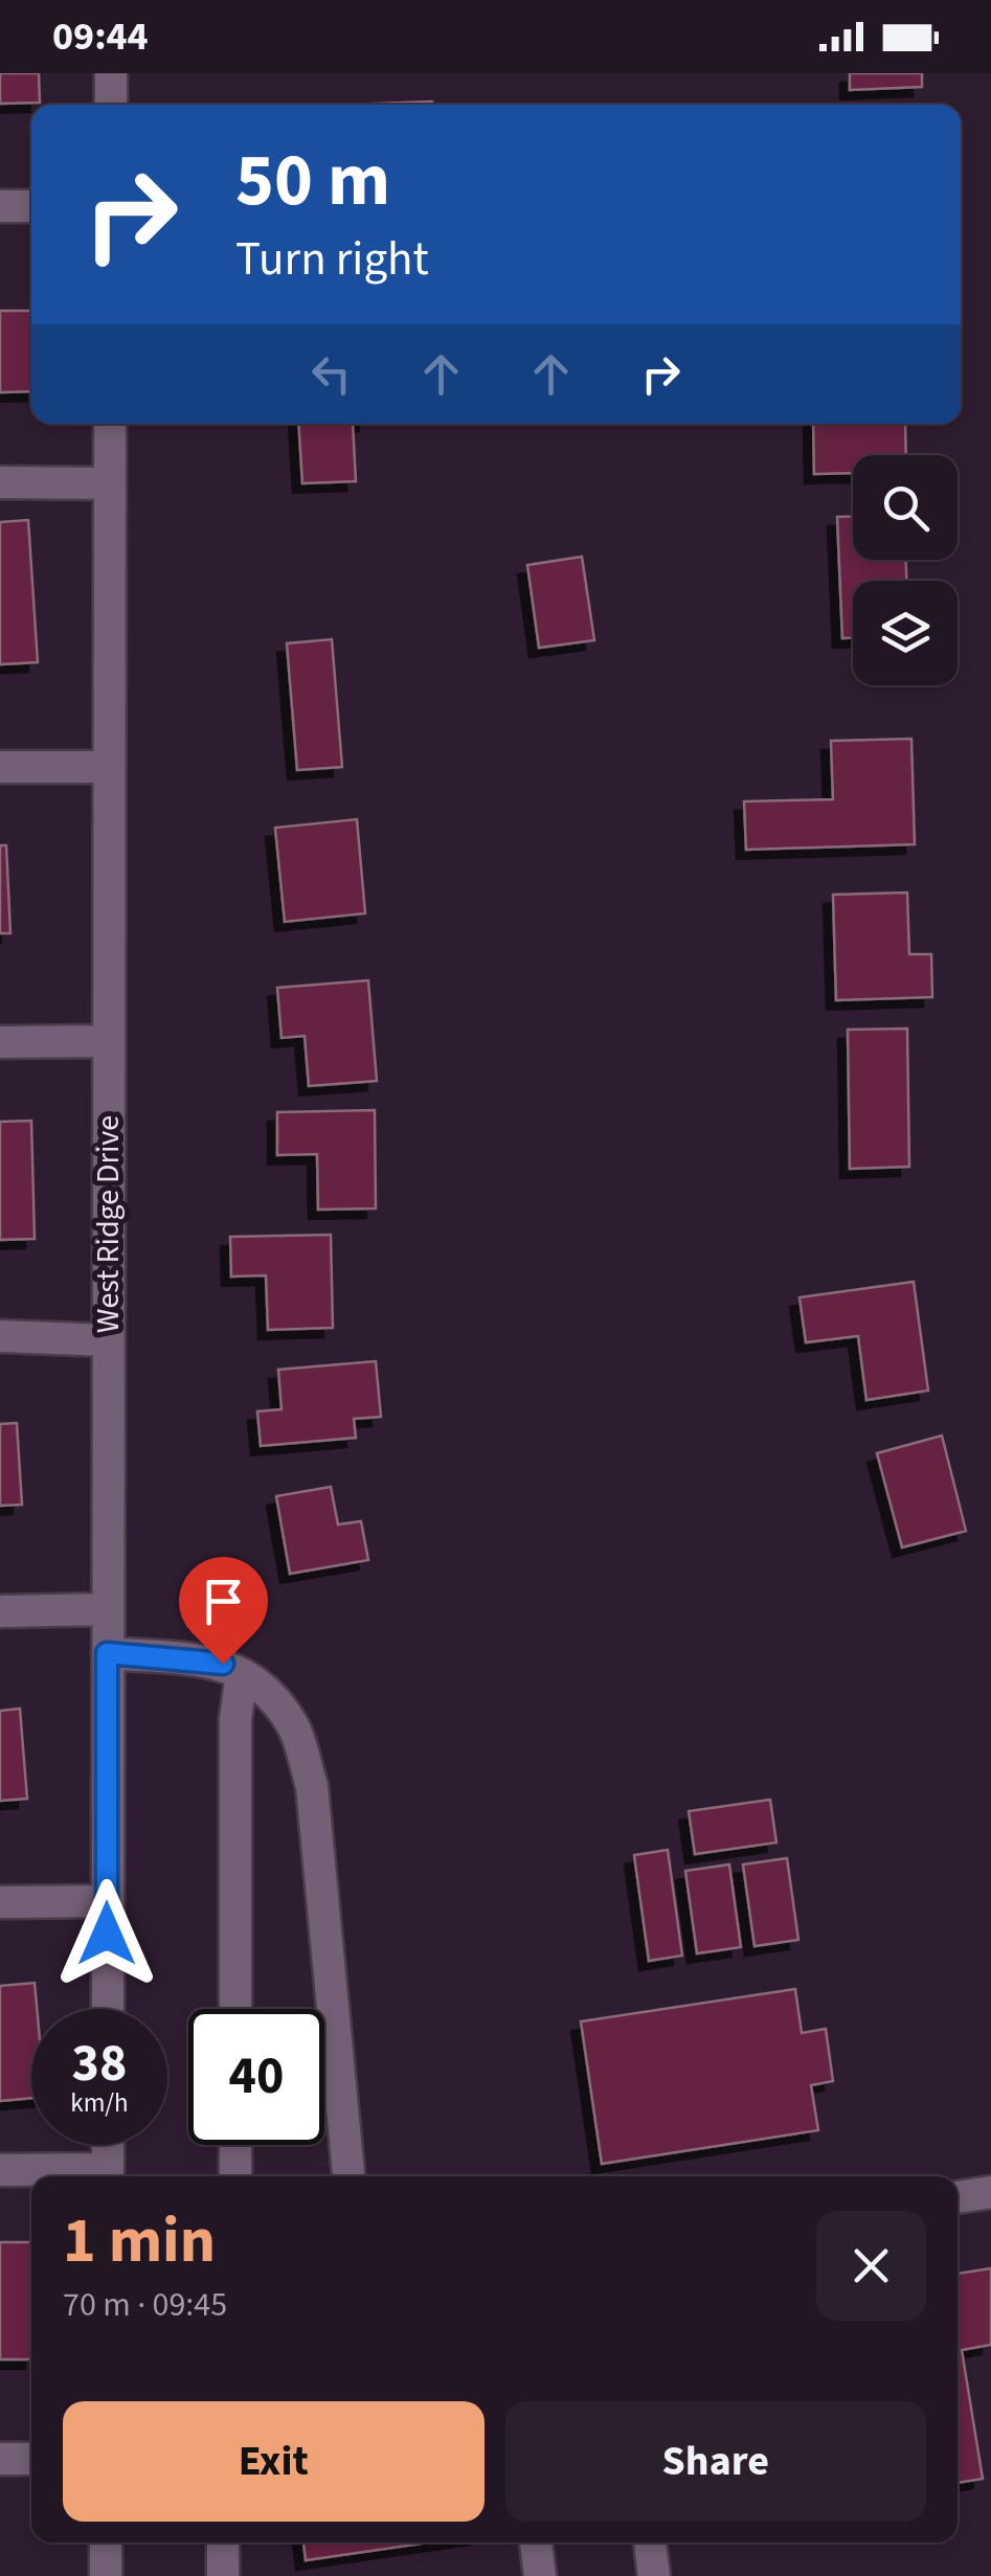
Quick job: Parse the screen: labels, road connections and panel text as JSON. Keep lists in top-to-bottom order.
{
  "streets": {
    "street": ["West Ridge Drive"]
  },
  "page": {
    "status": "09:44",
    "turn": ["50 m", "Turn right"],
    "speed": "38 km/h",
    "limit": "40",
    "heading": ["1 min", "70 m · 09:45"],
    "buttons": ["Exit", "Share"]
  }
}
